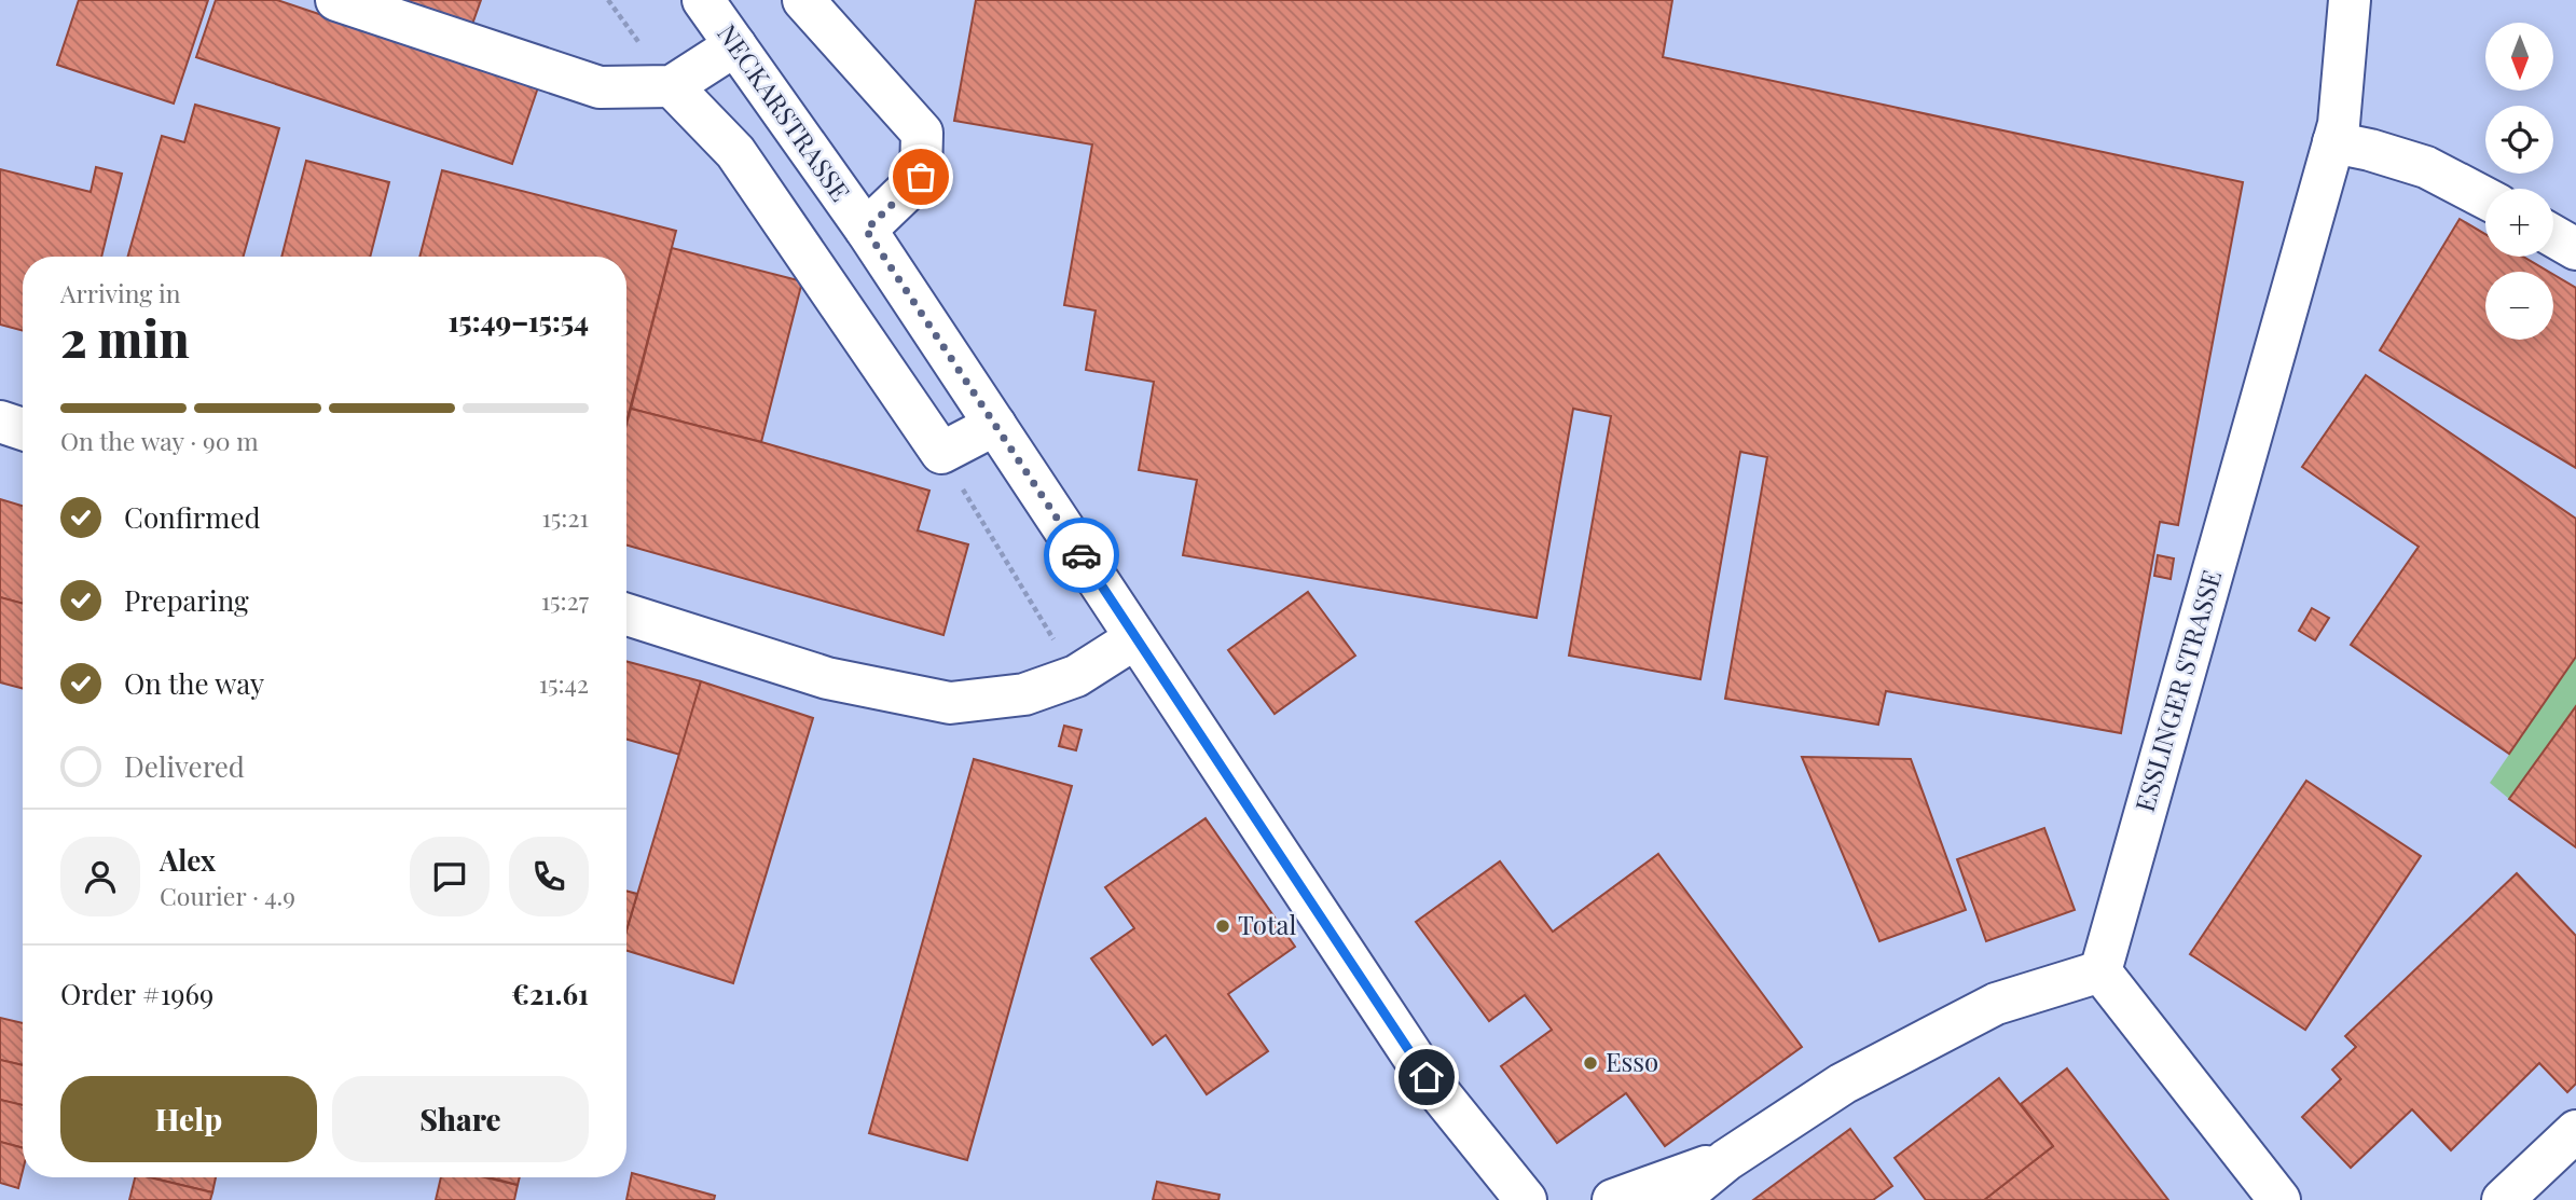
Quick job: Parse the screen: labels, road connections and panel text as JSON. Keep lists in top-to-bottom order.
{
  "streets": {
    "street": ["NECKARSTRASSE", "ESSLINGER STRASSE"]
  },
  "places": ["Total", "Esso"],
  "north": "bottom",
  "page": {
    "map_buttons": ["+", "−"],
    "heading": ["2 min", "Arriving in", "15:49–15:54"],
    "panel": [
      "Alex",
      "Courier · 4.9",
      "Order #1969",
      "€21.61"
    ],
    "bar": "On the way · 90 m",
    "list": [
      ["Confirmed", "15:21"],
      ["Preparing", "15:27"],
      ["On the way", "15:42"],
      "Delivered"
    ],
    "buttons": ["Help", "Share"]
  }
}
